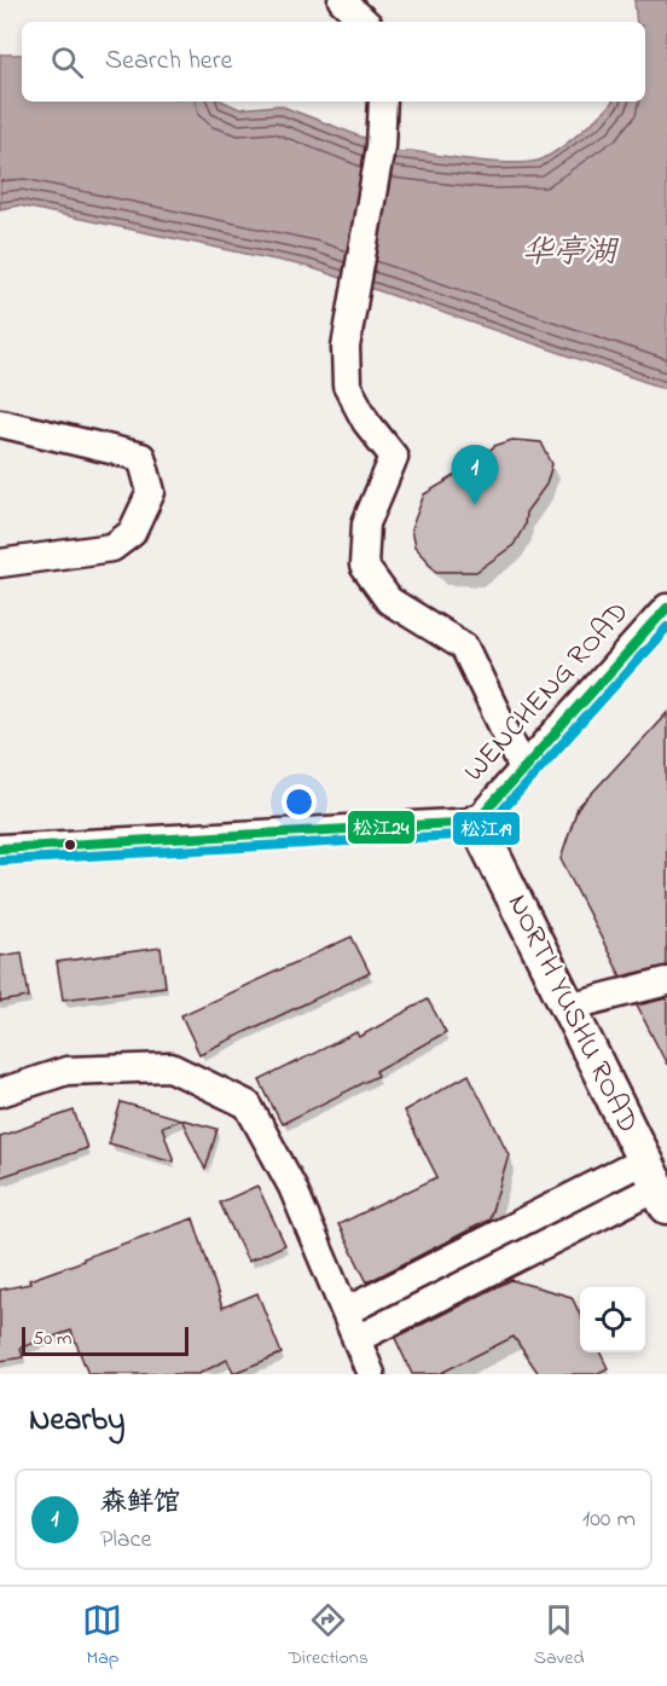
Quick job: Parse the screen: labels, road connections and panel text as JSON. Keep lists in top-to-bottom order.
{
  "streets": {
    "main road": ["NORTH YUSHU ROAD"],
    "street": ["WENCHENG ROAD"]
  },
  "crossings": [
    ["WENCHENG ROAD", "NORTH YUSHU ROAD"]
  ],
  "water": ["华亭湖"],
  "lines": ["transit line 松江24", "transit line 松江19"],
  "scale_bar": "50 m",
  "page": {
    "search": "Search here",
    "pins": "1",
    "scale": "50 m",
    "heading": "Nearby",
    "list": [
      {
        "mark": "1",
        "name": "森鲜馆",
        "note": "Place",
        "value": "100 m"
      }
    ],
    "nav": ["Map", "Directions", "Saved"]
  }
}
